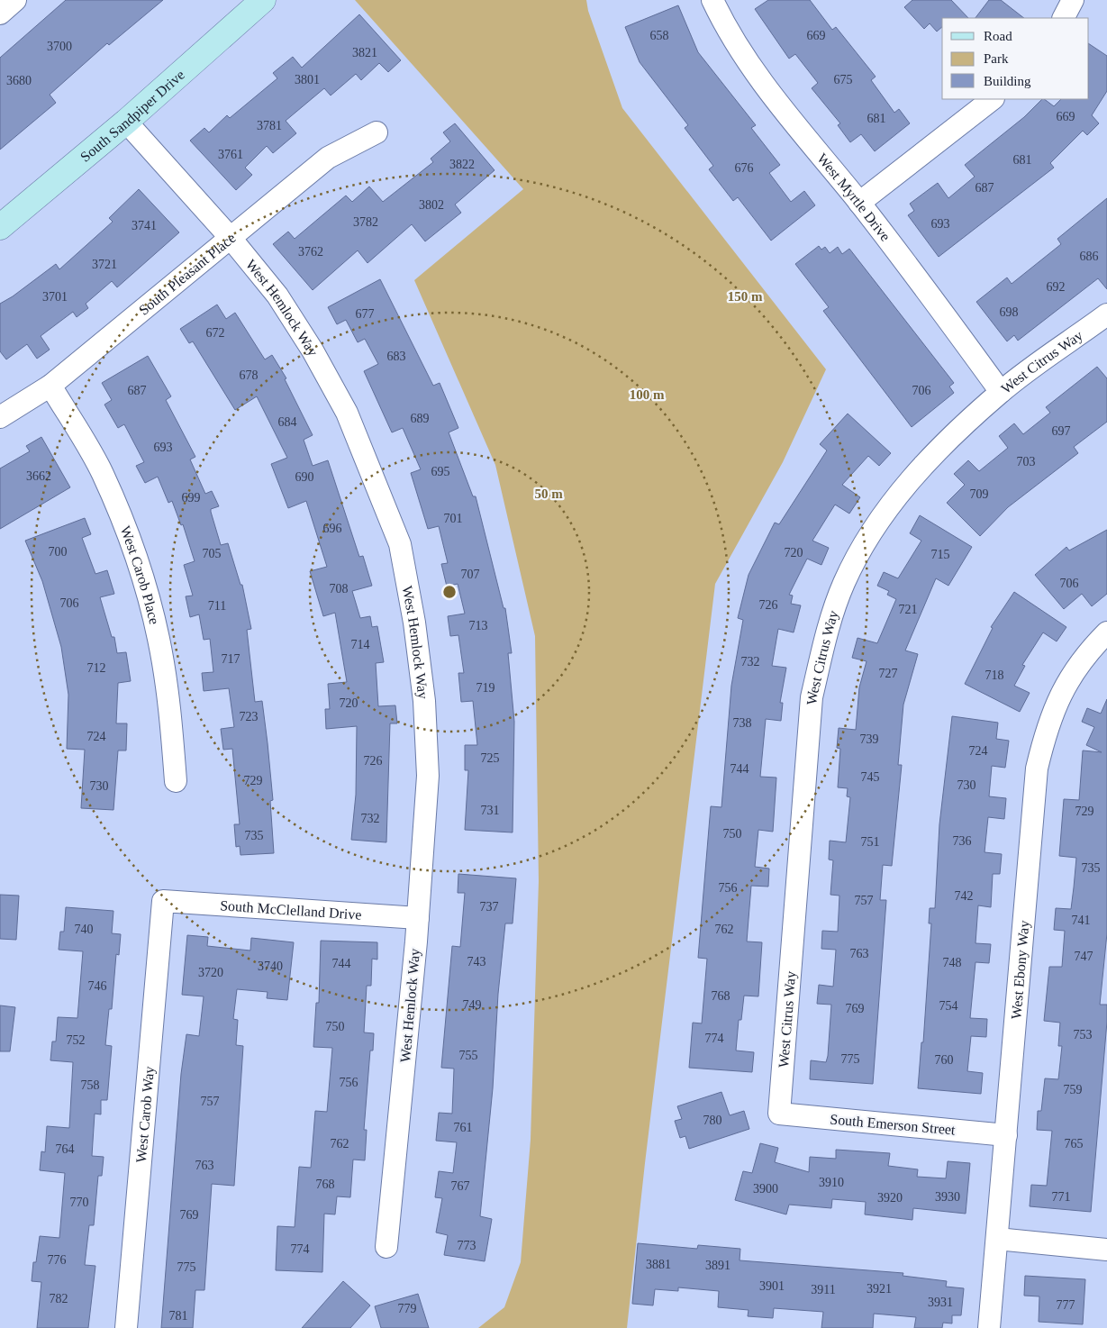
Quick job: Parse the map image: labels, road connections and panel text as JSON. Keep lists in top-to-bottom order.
{
  "streets": {
    "street": [
      "South Sandpiper Drive",
      "West Myrtle Drive",
      "South Pleasant Place",
      "West Hemlock Way",
      "West Citrus Way",
      "West Carob Place",
      "South McClelland Drive",
      "West Ebony Way",
      "West Carob Way",
      "South Emerson Street"
    ]
  },
  "crossings": [
    ["South Sandpiper Drive", "West Hemlock Way"],
    ["West Myrtle Drive", "West Citrus Way"],
    ["South Pleasant Place", "West Hemlock Way"],
    ["South Pleasant Place", "West Carob Place"],
    ["West Hemlock Way", "South McClelland Drive"],
    ["West Citrus Way", "South Emerson Street"],
    ["South McClelland Drive", "West Carob Way"],
    ["West Ebony Way", "South Emerson Street"]
  ],
  "house_numbers": [
    "658",
    "669",
    "3700",
    "3821",
    "3801",
    "675",
    "3680",
    "669",
    "681",
    "3781",
    "3761",
    "681",
    "3822",
    "676",
    "687",
    "3802",
    "3782",
    "693",
    "3741",
    "3762",
    "686",
    "3721",
    "692",
    "3701",
    "698",
    "677",
    "672",
    "683",
    "678",
    "687",
    "706",
    "689",
    "684",
    "697",
    "693",
    "703",
    "695",
    "3662",
    "690",
    "709",
    "699",
    "701",
    "696",
    "700",
    "720",
    "705",
    "715",
    "707",
    "706",
    "708",
    "706",
    "726",
    "711",
    "721",
    "713",
    "714",
    "717",
    "732",
    "712",
    "727",
    "718",
    "719",
    "720",
    "723",
    "738",
    "724",
    "739",
    "724",
    "725",
    "726",
    "744",
    "745",
    "729",
    "730",
    "730",
    "731",
    "729",
    "732",
    "750",
    "735",
    "736",
    "751",
    "735",
    "756",
    "742",
    "757",
    "737",
    "741",
    "740",
    "762",
    "763",
    "747",
    "743",
    "748",
    "744",
    "3740",
    "3720",
    "746",
    "768",
    "749",
    "754",
    "769",
    "750",
    "753",
    "774",
    "752",
    "755",
    "775",
    "760",
    "756",
    "758",
    "759",
    "757",
    "780",
    "761",
    "762",
    "765",
    "764",
    "763",
    "3910",
    "768",
    "767",
    "3900",
    "3930",
    "771",
    "3920",
    "770",
    "769",
    "773",
    "774",
    "776",
    "3881",
    "3891",
    "775",
    "3901",
    "3921",
    "3911",
    "782",
    "3931",
    "777",
    "779",
    "781"
  ],
  "legend": ["Road", "Park", "Building"],
  "rings": ["150 m", "100 m", "50 m"]
}
